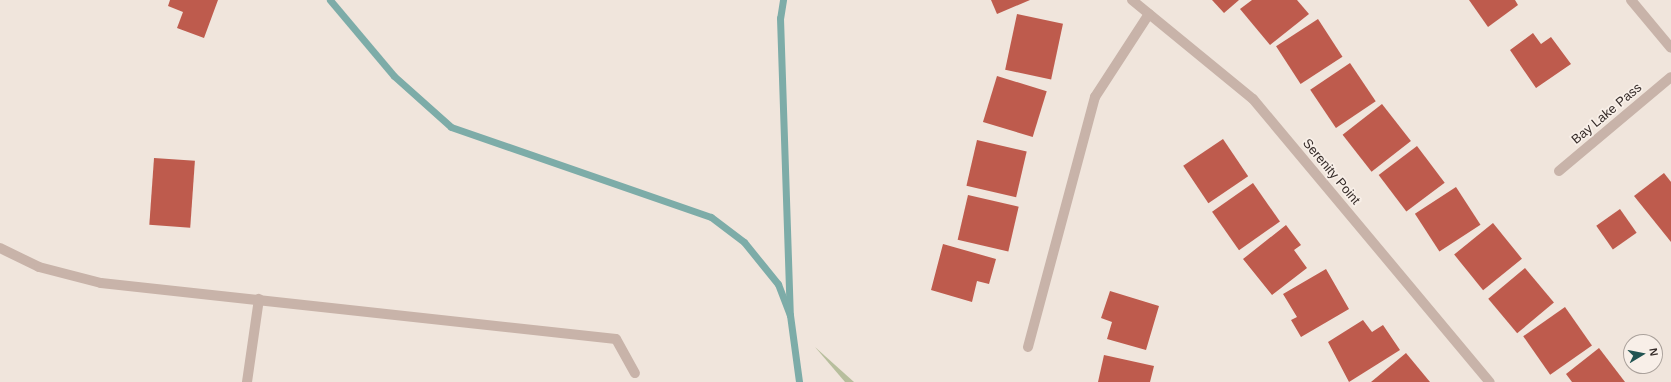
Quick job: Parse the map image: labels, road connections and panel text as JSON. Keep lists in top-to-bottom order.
{
  "streets": {
    "street": ["Bay Lake Pass", "Serenity Point"]
  },
  "north": "right"
}
